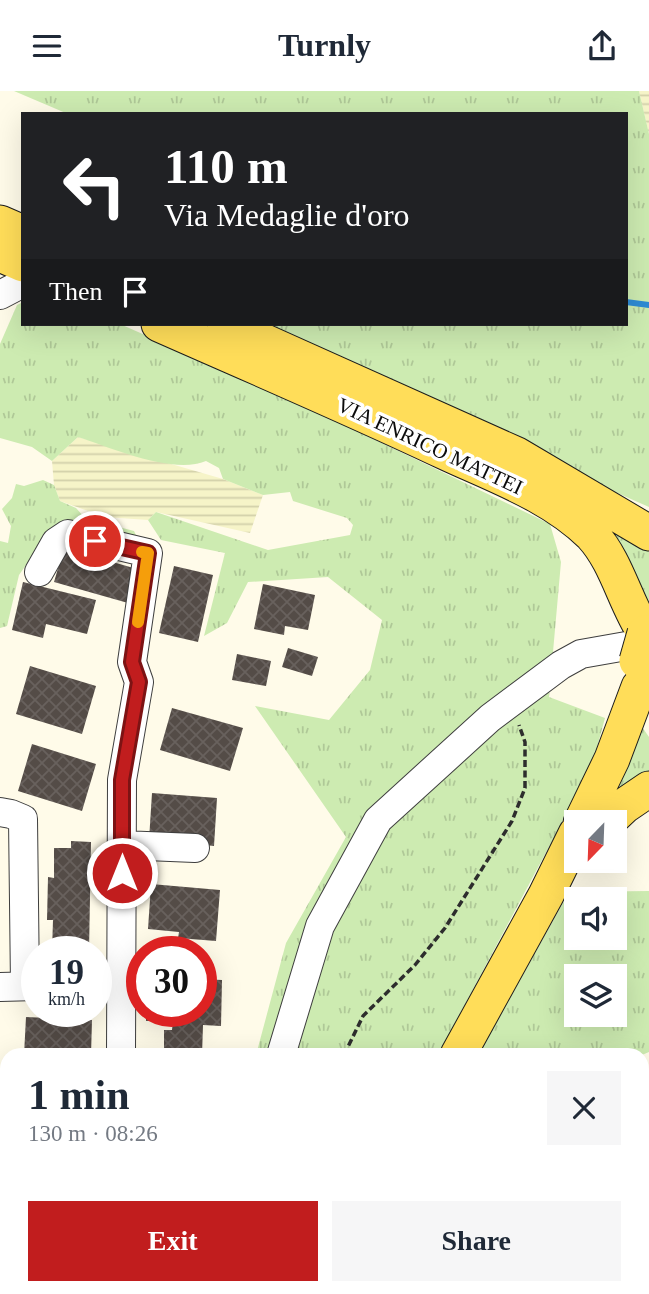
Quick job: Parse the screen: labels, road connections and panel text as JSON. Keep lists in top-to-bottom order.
{
  "streets": {
    "main road": ["VIA ENRICO MATTEI"]
  },
  "north": "bottom left",
  "page": {
    "header": "Turnly",
    "turn": ["110 m", "Via Medaglie d'oro"],
    "then": "Then",
    "speed": "19 km/h",
    "limit": "30",
    "heading": ["1 min", "130 m · 08:26"],
    "buttons": ["Exit", "Share"]
  }
}
